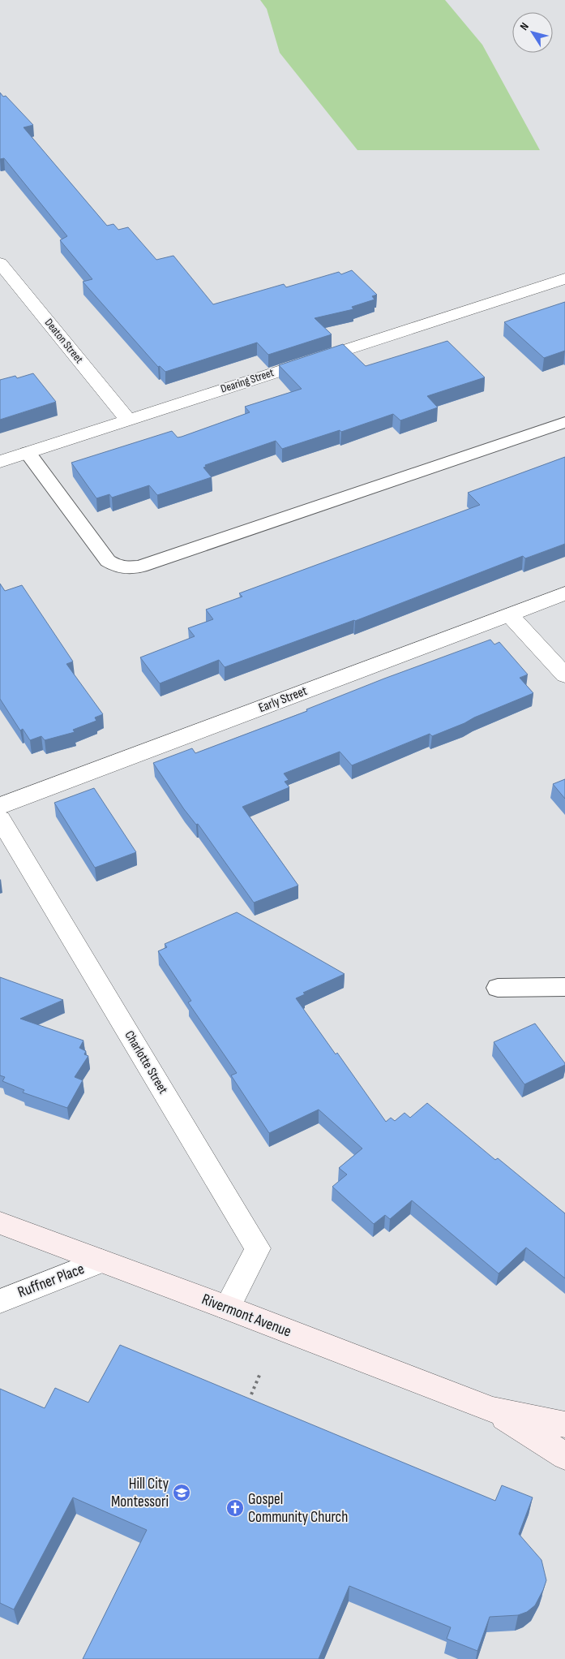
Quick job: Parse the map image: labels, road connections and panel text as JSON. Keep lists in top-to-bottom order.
{
  "streets": {
    "main road": ["Rivermont Avenue"],
    "street": [
      "Deaton Street",
      "Dearing Street",
      "Early Street",
      "Charlotte Street",
      "Ruffner Place"
    ]
  },
  "crossings": [
    ["Deaton Street", "Dearing Street"],
    ["Charlotte Street", "Rivermont Avenue"],
    ["Ruffner Place", "Rivermont Avenue"]
  ],
  "places": {
    "school or university": ["Hill City Montessori"],
    "church": ["Gospel Community Church"]
  },
  "north": "top left"
}
